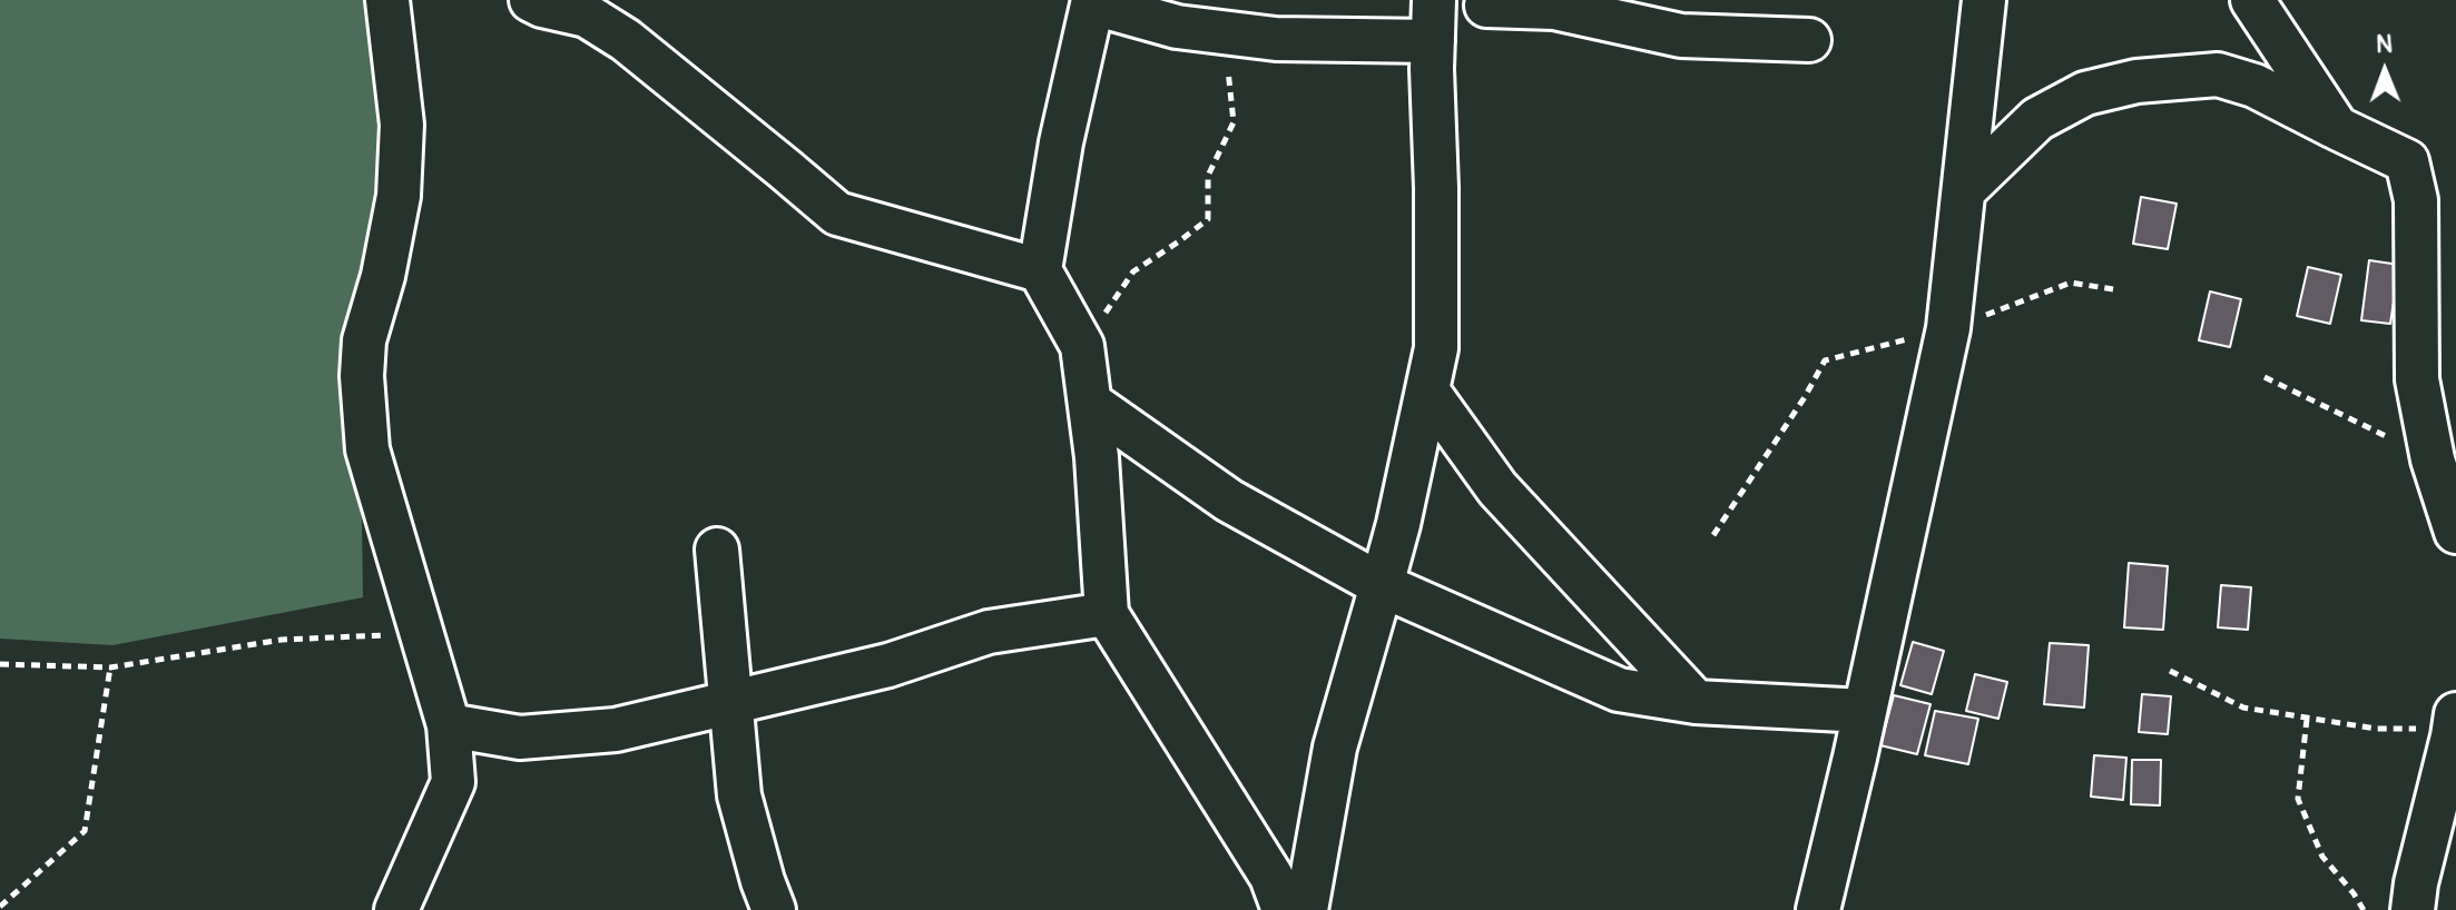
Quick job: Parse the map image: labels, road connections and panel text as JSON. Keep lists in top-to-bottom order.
{
  "north": "top"
}
